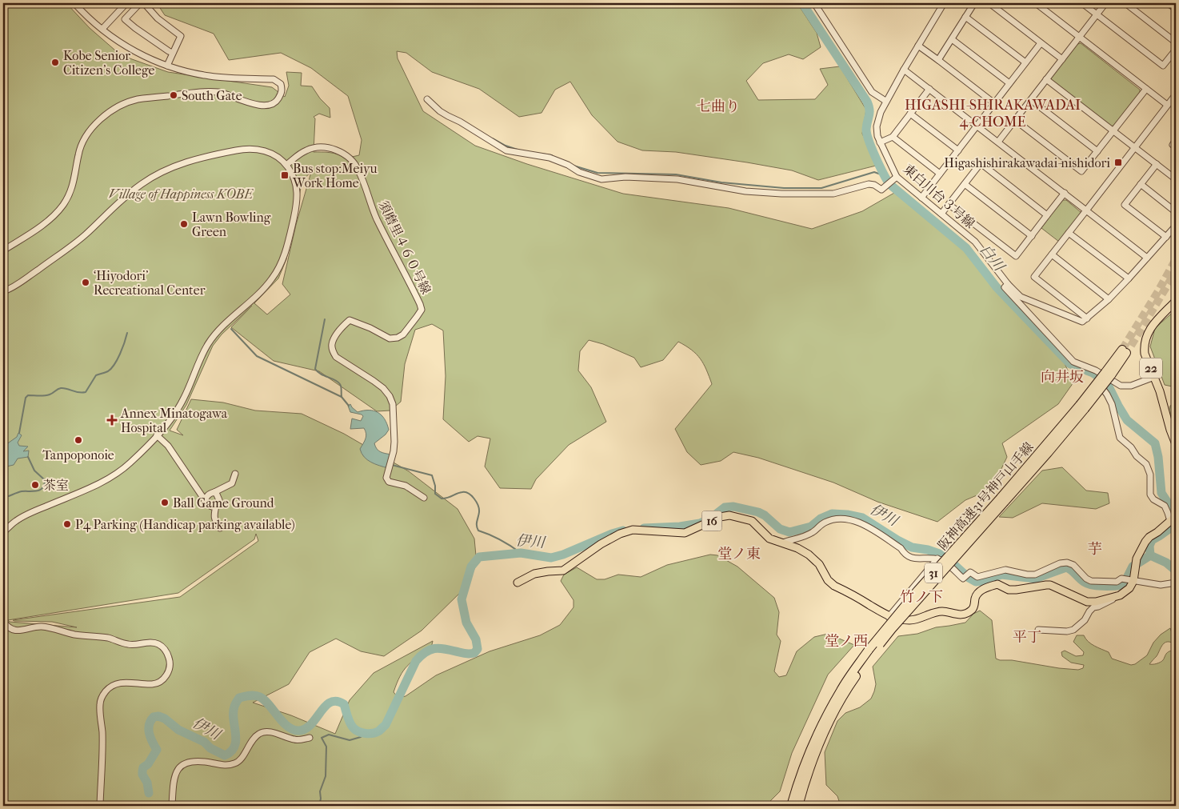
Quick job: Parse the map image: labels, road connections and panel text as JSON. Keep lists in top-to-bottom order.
{
  "streets": {
    "highway": ["阪神高速31号神戸山手線", "31"],
    "main road": ["22", "16"],
    "street": ["東白川台３号線", "須磨里４６０号線"]
  },
  "districts": [
    "HIGASHI-SHIRAKAWADAI 4-CHOME",
    "七曲り",
    "向井坂",
    "芋",
    "堂ノ東",
    "竹ノ下",
    "平丁",
    "堂ノ西"
  ],
  "water": ["白川", "伊川"],
  "parks": ["Village of Happiness KOBE"],
  "places": {
    "other": [
      "Kobe Senior Citizen’s College",
      "South Gate",
      "Lawn Bowling Green",
      "‘Hiyodori’ Recreational Center",
      "Tanpoponoie",
      "茶室",
      "Ball Game Ground",
      "P4 Parking (Handicap parking available)"
    ],
    "transit": ["Higashishirakawadai-nishidori", "Bus stop:Meiyu Work Home"],
    "health": ["Annex Minatogawa Hospital"]
  }
}
